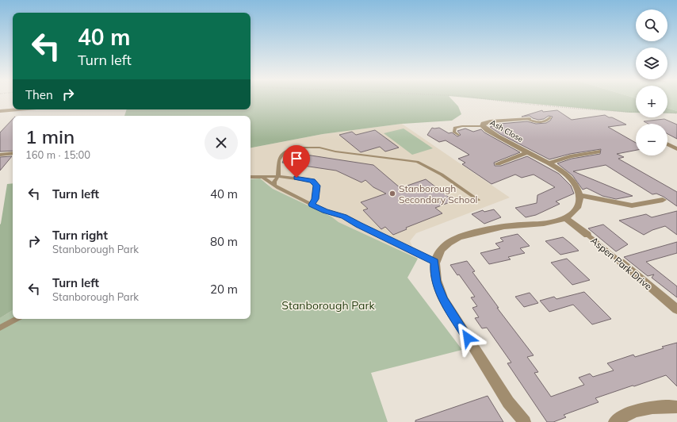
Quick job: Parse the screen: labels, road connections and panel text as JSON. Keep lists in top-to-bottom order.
{
  "streets": {
    "street": ["Ash Close", "Aspen Park Drive"]
  },
  "parks": ["Stanborough Park"],
  "places": ["Stanborough Secondary School"],
  "page": {
    "map_buttons": ["+", "−"],
    "turn": ["40 m", "Turn left"],
    "then": "Then",
    "heading": ["1 min", "160 m · 15:00"],
    "list": [
      {
        "name": "Turn left",
        "value": "40 m"
      },
      {
        "name": "Turn right",
        "note": "Stanborough Park",
        "value": "80 m"
      },
      {
        "name": "Turn left",
        "note": "Stanborough Park",
        "value": "20 m"
      }
    ]
  }
}
